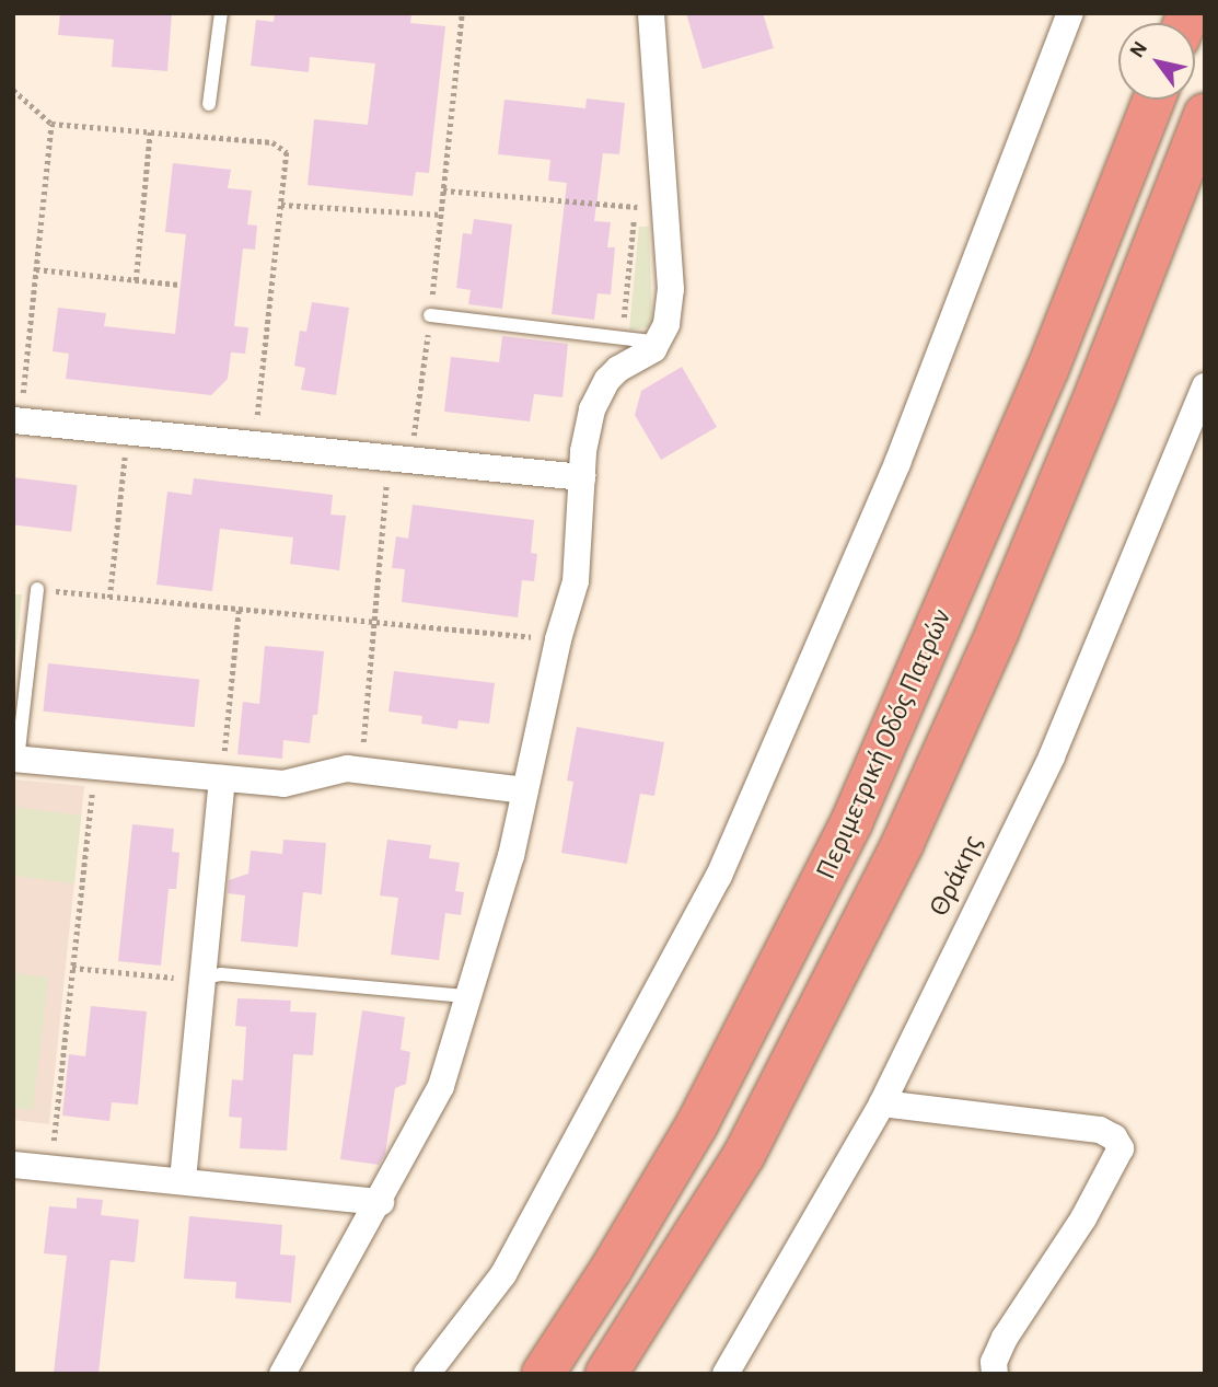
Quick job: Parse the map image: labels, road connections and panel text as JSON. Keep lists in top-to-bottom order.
{
  "streets": {
    "highway": ["Περιμετρική Οδός Πατρών"],
    "street": ["Θράκης"]
  },
  "north": "top left"
}
